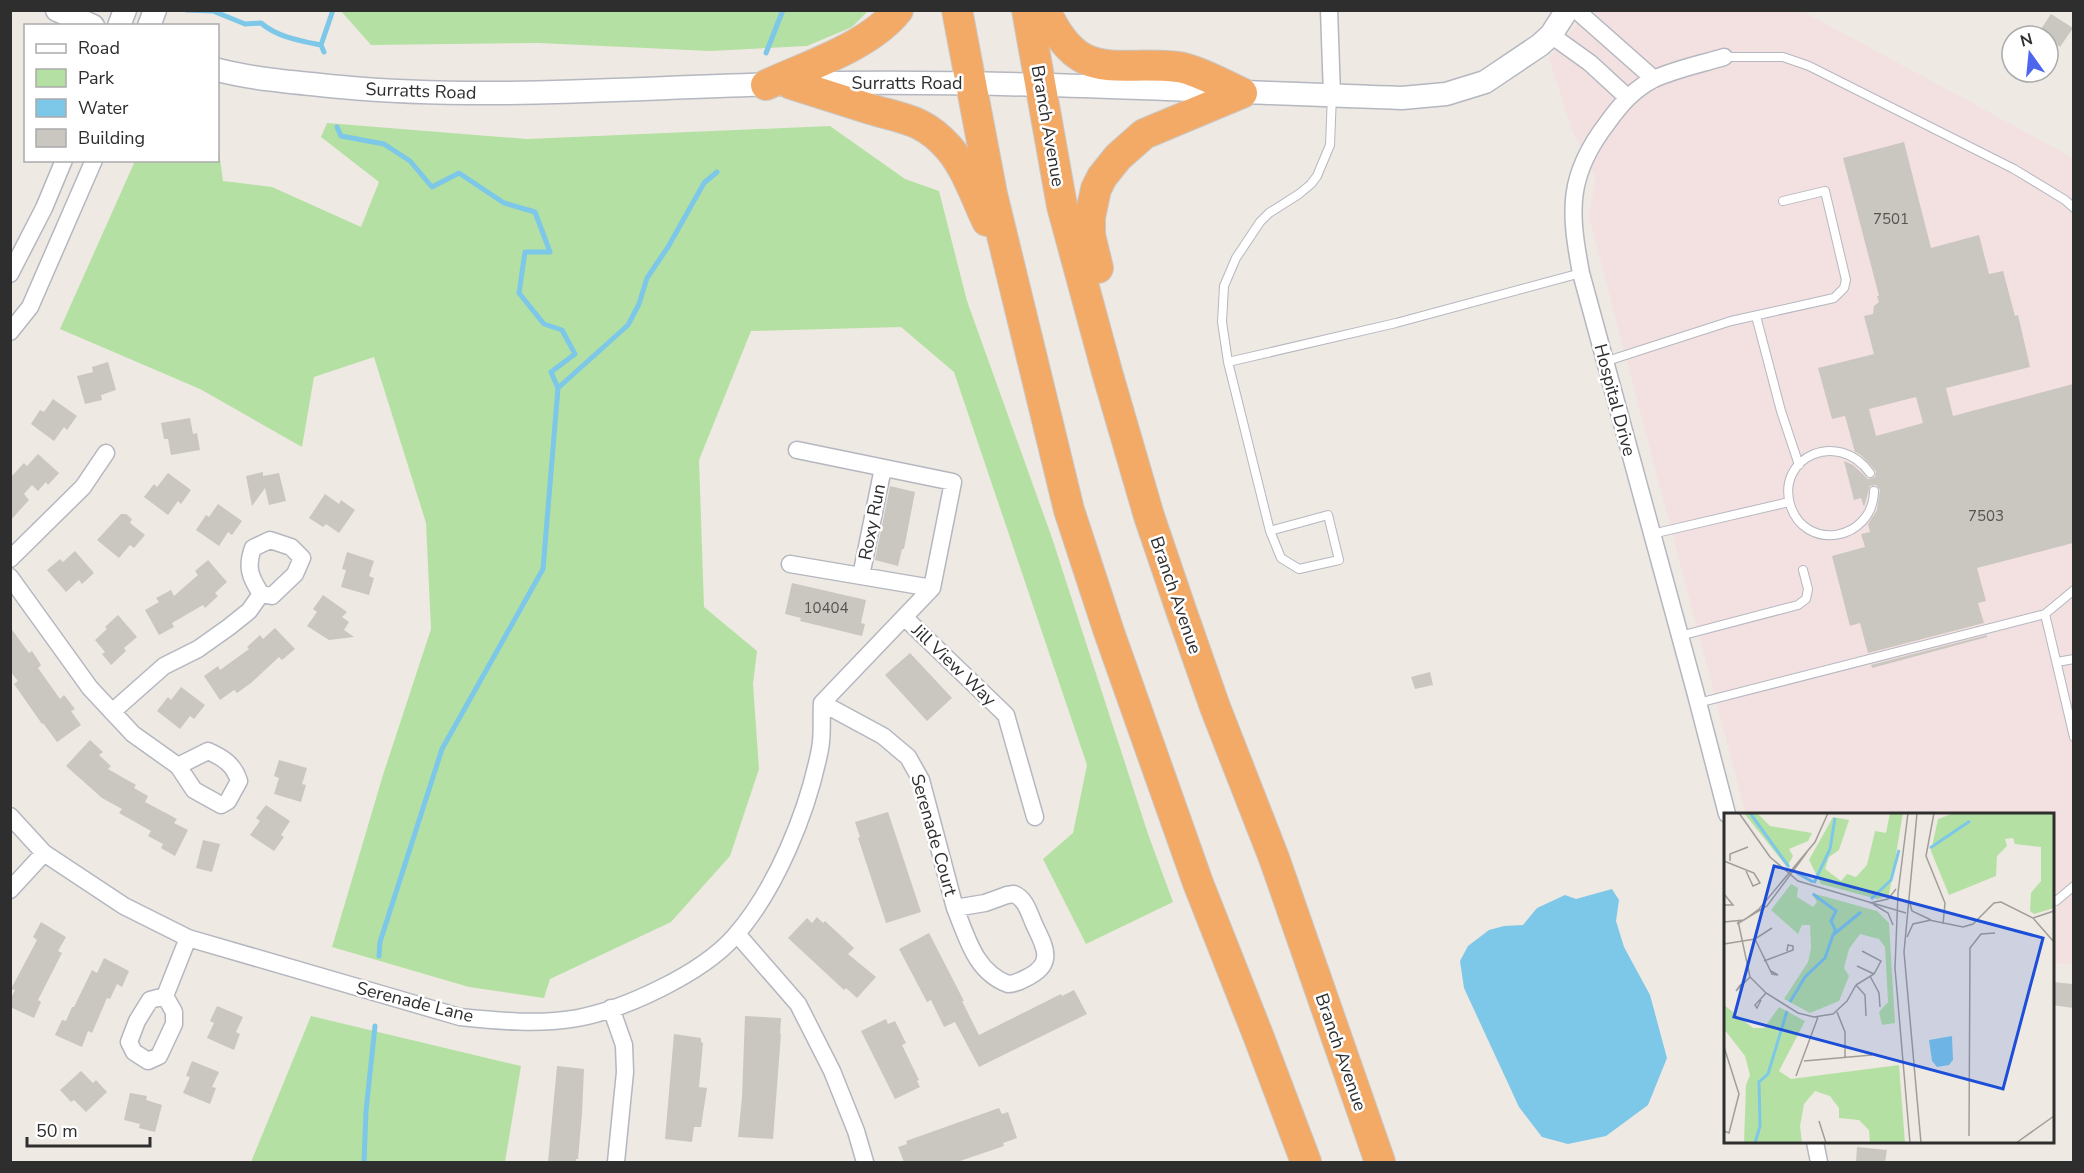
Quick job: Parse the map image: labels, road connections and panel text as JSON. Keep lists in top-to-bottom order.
{
  "streets": {
    "highway": ["Branch Avenue"],
    "main road": ["Surratts Road"],
    "street": [
      "Hospital Drive",
      "Roxy Run",
      "Jill View Way",
      "Serenade Court",
      "Serenade Lane"
    ]
  },
  "crossings": [
    ["Surratts Road", "Branch Avenue"],
    ["Serenade Court", "Serenade Lane"]
  ],
  "house_numbers": ["7501", "7503", "10404"],
  "legend": [
    "Road",
    "Park",
    "Water",
    "Building"
  ],
  "scale_bar": "50 m",
  "north": "top"
}
